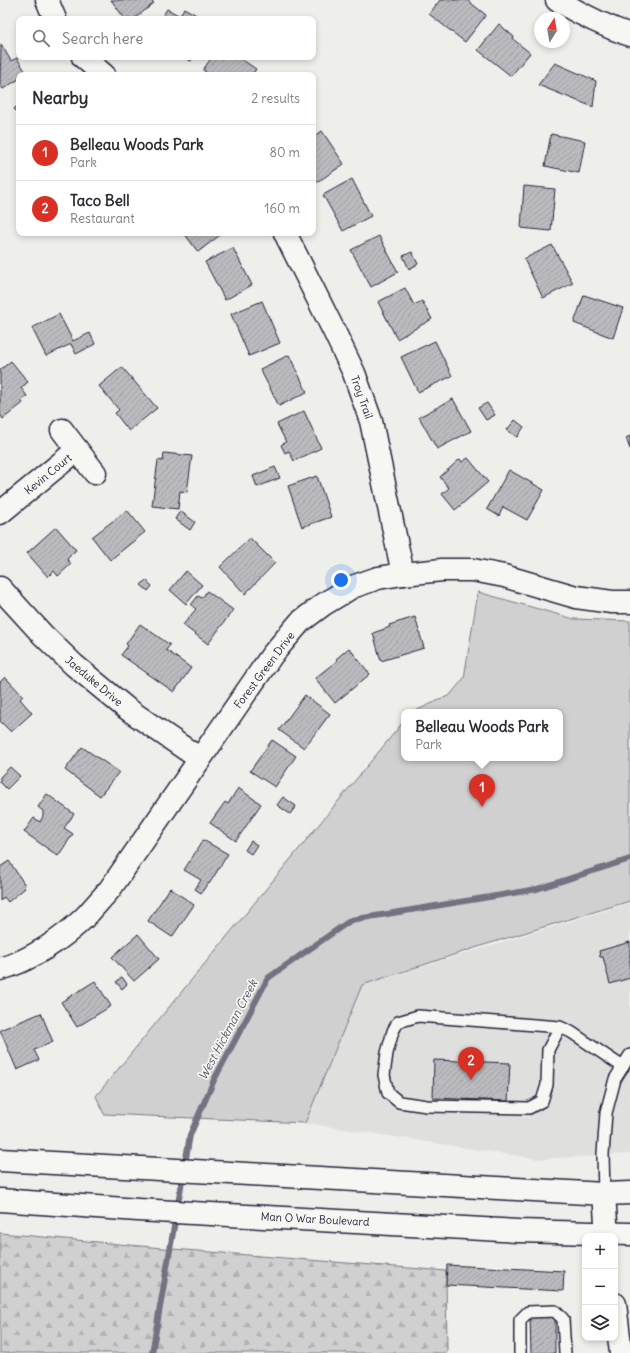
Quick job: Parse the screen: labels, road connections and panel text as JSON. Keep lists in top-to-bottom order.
{
  "streets": {
    "street": [
      "Troy Trail",
      "Kevin Court",
      "Forest Green Drive",
      "Jaeduke Drive",
      "Man O War Boulevard"
    ]
  },
  "crossings": [
    ["Troy Trail", "Forest Green Drive"],
    ["Forest Green Drive", "Jaeduke Drive"]
  ],
  "water": ["West Hickman Creek"],
  "north": "top",
  "page": {
    "search": "Search here",
    "heading": ["Nearby", "2 results"],
    "list": [
      {
        "mark": "1",
        "name": "Belleau Woods Park",
        "note": "Park",
        "value": "80 m"
      },
      {
        "mark": "2",
        "name": "Taco Bell",
        "note": "Restaurant",
        "value": "160 m"
      }
    ],
    "popup": ["Belleau Woods Park", "Park"],
    "pins": ["1", "2"],
    "map_buttons": ["+", "−"]
  }
}
